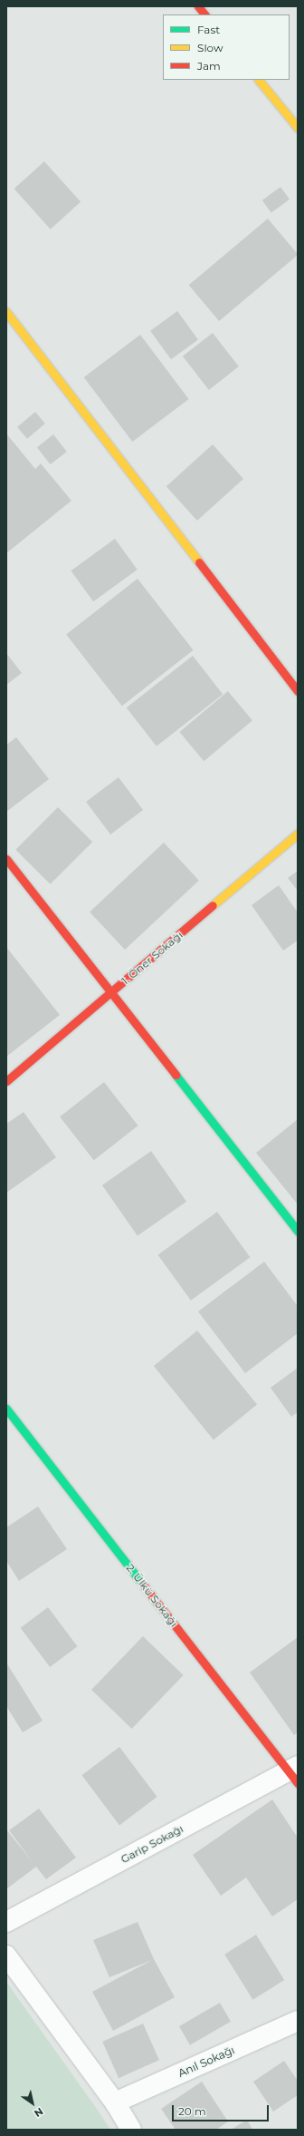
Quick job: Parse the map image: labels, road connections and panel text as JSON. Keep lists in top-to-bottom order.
{
  "streets": {
    "street": [
      "1. Öner Sokağı",
      "2. Ülkü Sokağı",
      "Garip Sokağı",
      "Anıl Sokağı"
    ]
  },
  "crossings": [
    ["2. Ülkü Sokağı", "Garip Sokağı"]
  ],
  "legend": ["Fast", "Slow", "Jam"],
  "scale_bar": "20 m",
  "north": "bottom right"
}
